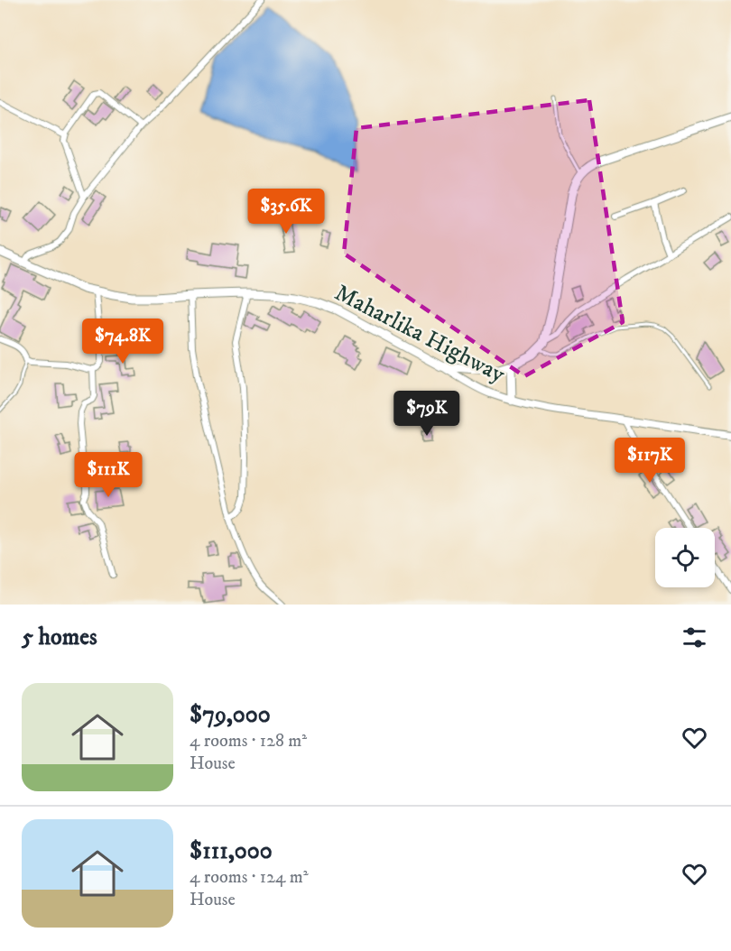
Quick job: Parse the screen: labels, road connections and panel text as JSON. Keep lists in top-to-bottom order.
{
  "streets": {
    "highway": ["Maharlika Highway"]
  },
  "page": {
    "price": [
      "$35.6K",
      "$74.8K",
      "$79K",
      "$117K",
      "$111K"
    ],
    "heading": "5 homes",
    "list": [
      {
        "name": "$79,000",
        "note": "4 rooms · 128 m² · House"
      },
      {
        "name": "$111,000",
        "note": "4 rooms · 124 m² · House"
      }
    ]
  }
}
